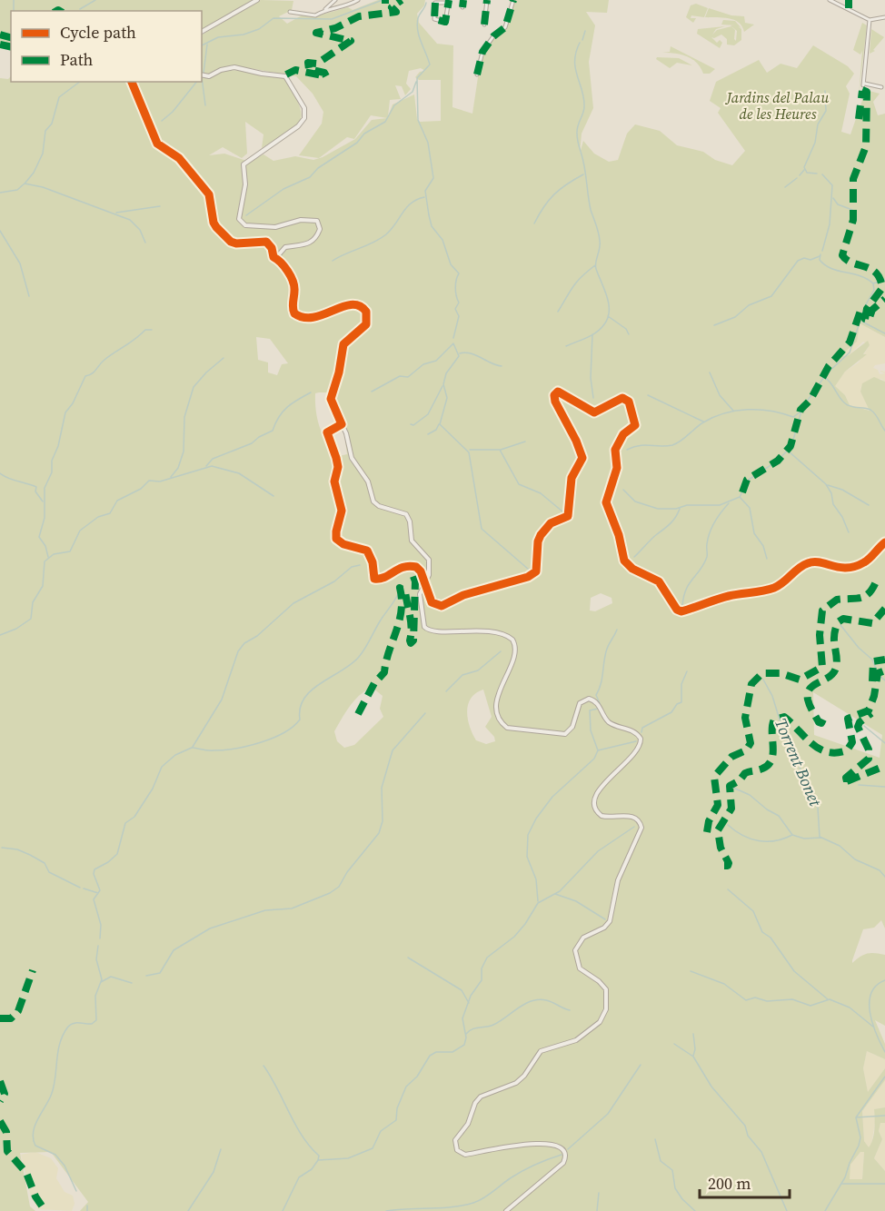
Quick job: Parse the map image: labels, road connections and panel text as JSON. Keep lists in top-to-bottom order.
{
  "water": ["Torrent Bonet"],
  "parks": ["Jardins del Palau de les Heures"],
  "legend": ["Cycle path", "Path"],
  "scale_bar": "200 m"
}
